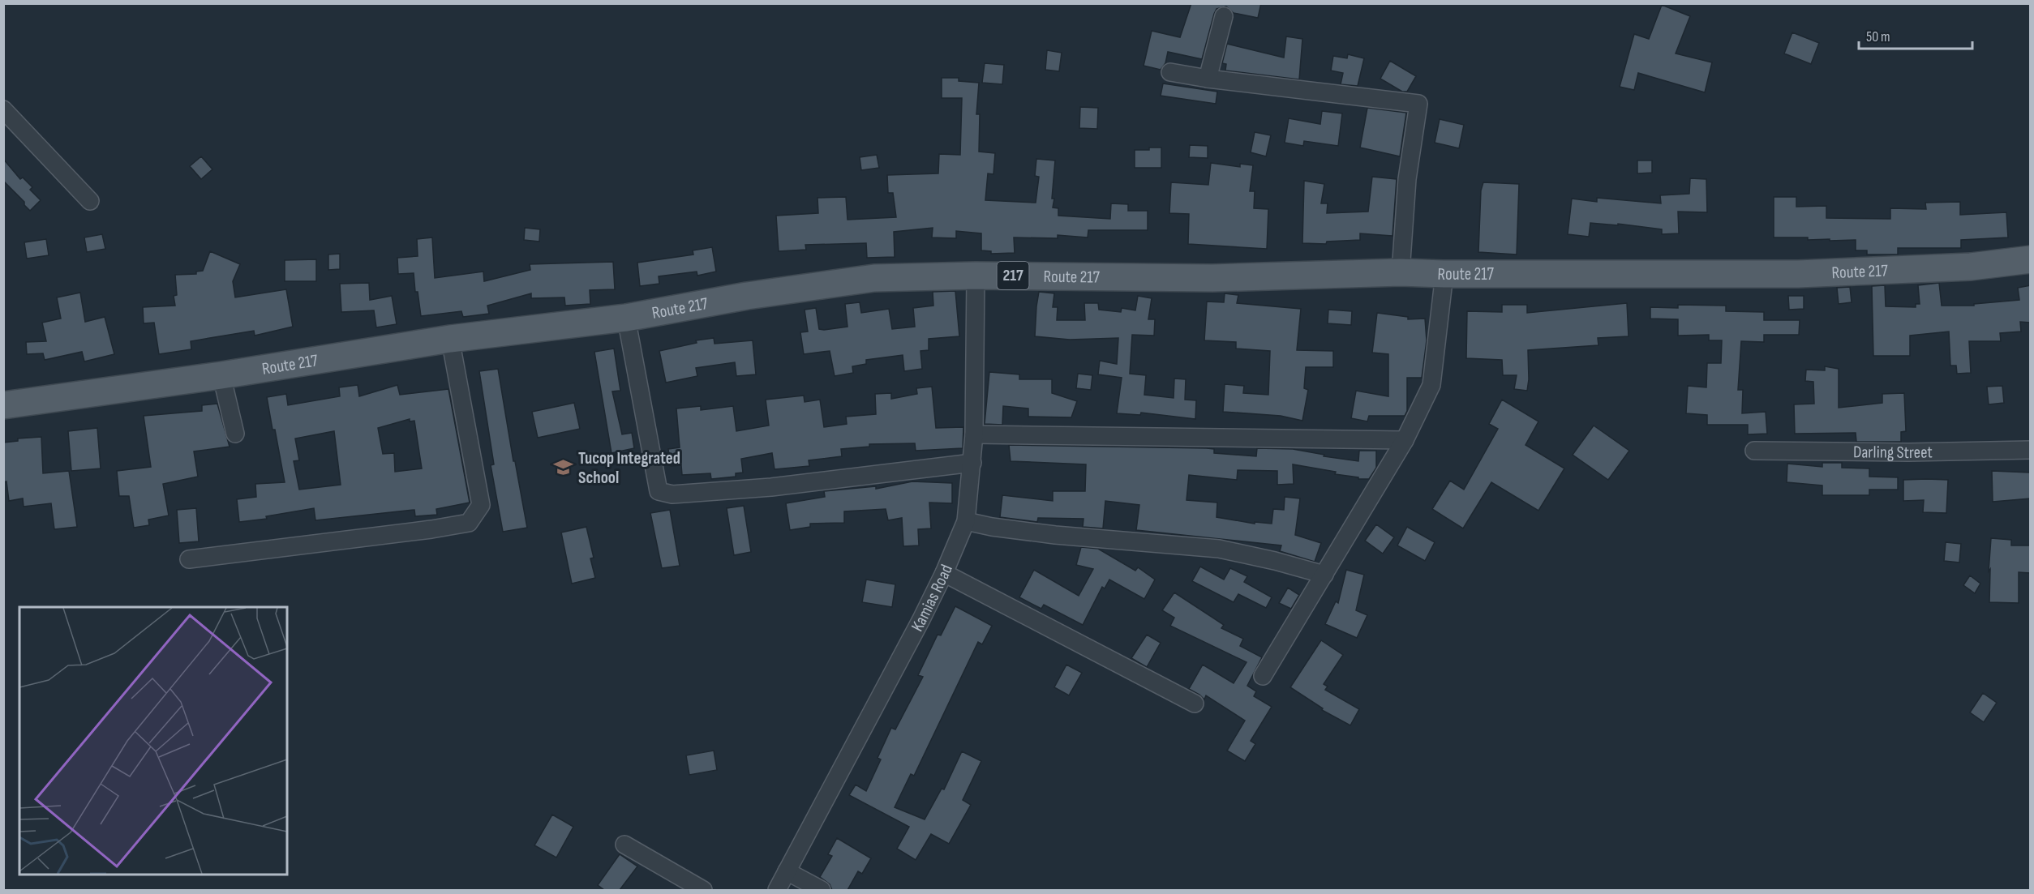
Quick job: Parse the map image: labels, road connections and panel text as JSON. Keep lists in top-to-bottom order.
{
  "streets": {
    "main road": ["Route 217", "217"],
    "street": ["Darling Street", "Kamias Road"]
  },
  "crossings": [
    ["Route 217", "Kamias Road"]
  ],
  "places": {
    "school or university": ["Tucop Integrated School"]
  },
  "scale_bar": "50 m"
}
